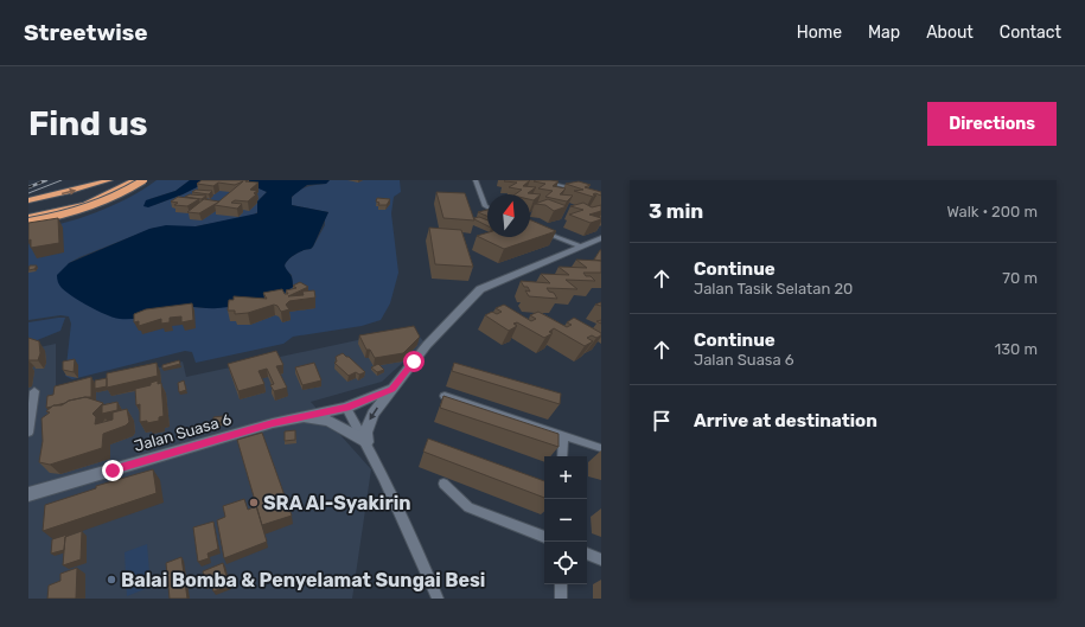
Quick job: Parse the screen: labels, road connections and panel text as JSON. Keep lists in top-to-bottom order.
{
  "streets": {
    "street": ["Jalan Suasa 6"]
  },
  "places": ["SRA Al-Syakirin", "Balai Bomba & Penyelamat Sungai Besi"],
  "north": "top",
  "page": {
    "header": "Streetwise",
    "nav": [
      "Home",
      "Map",
      "About",
      "Contact"
    ],
    "buttons": "Directions",
    "title": "Find us",
    "heading": ["3 min", "Walk · 200 m"],
    "list": [
      ["Continue", "Jalan Tasik Selatan 20", "70 m"],
      ["Continue", "Jalan Suasa 6", "130 m"],
      "Arrive at destination"
    ],
    "map_buttons": ["+", "−"]
  }
}
